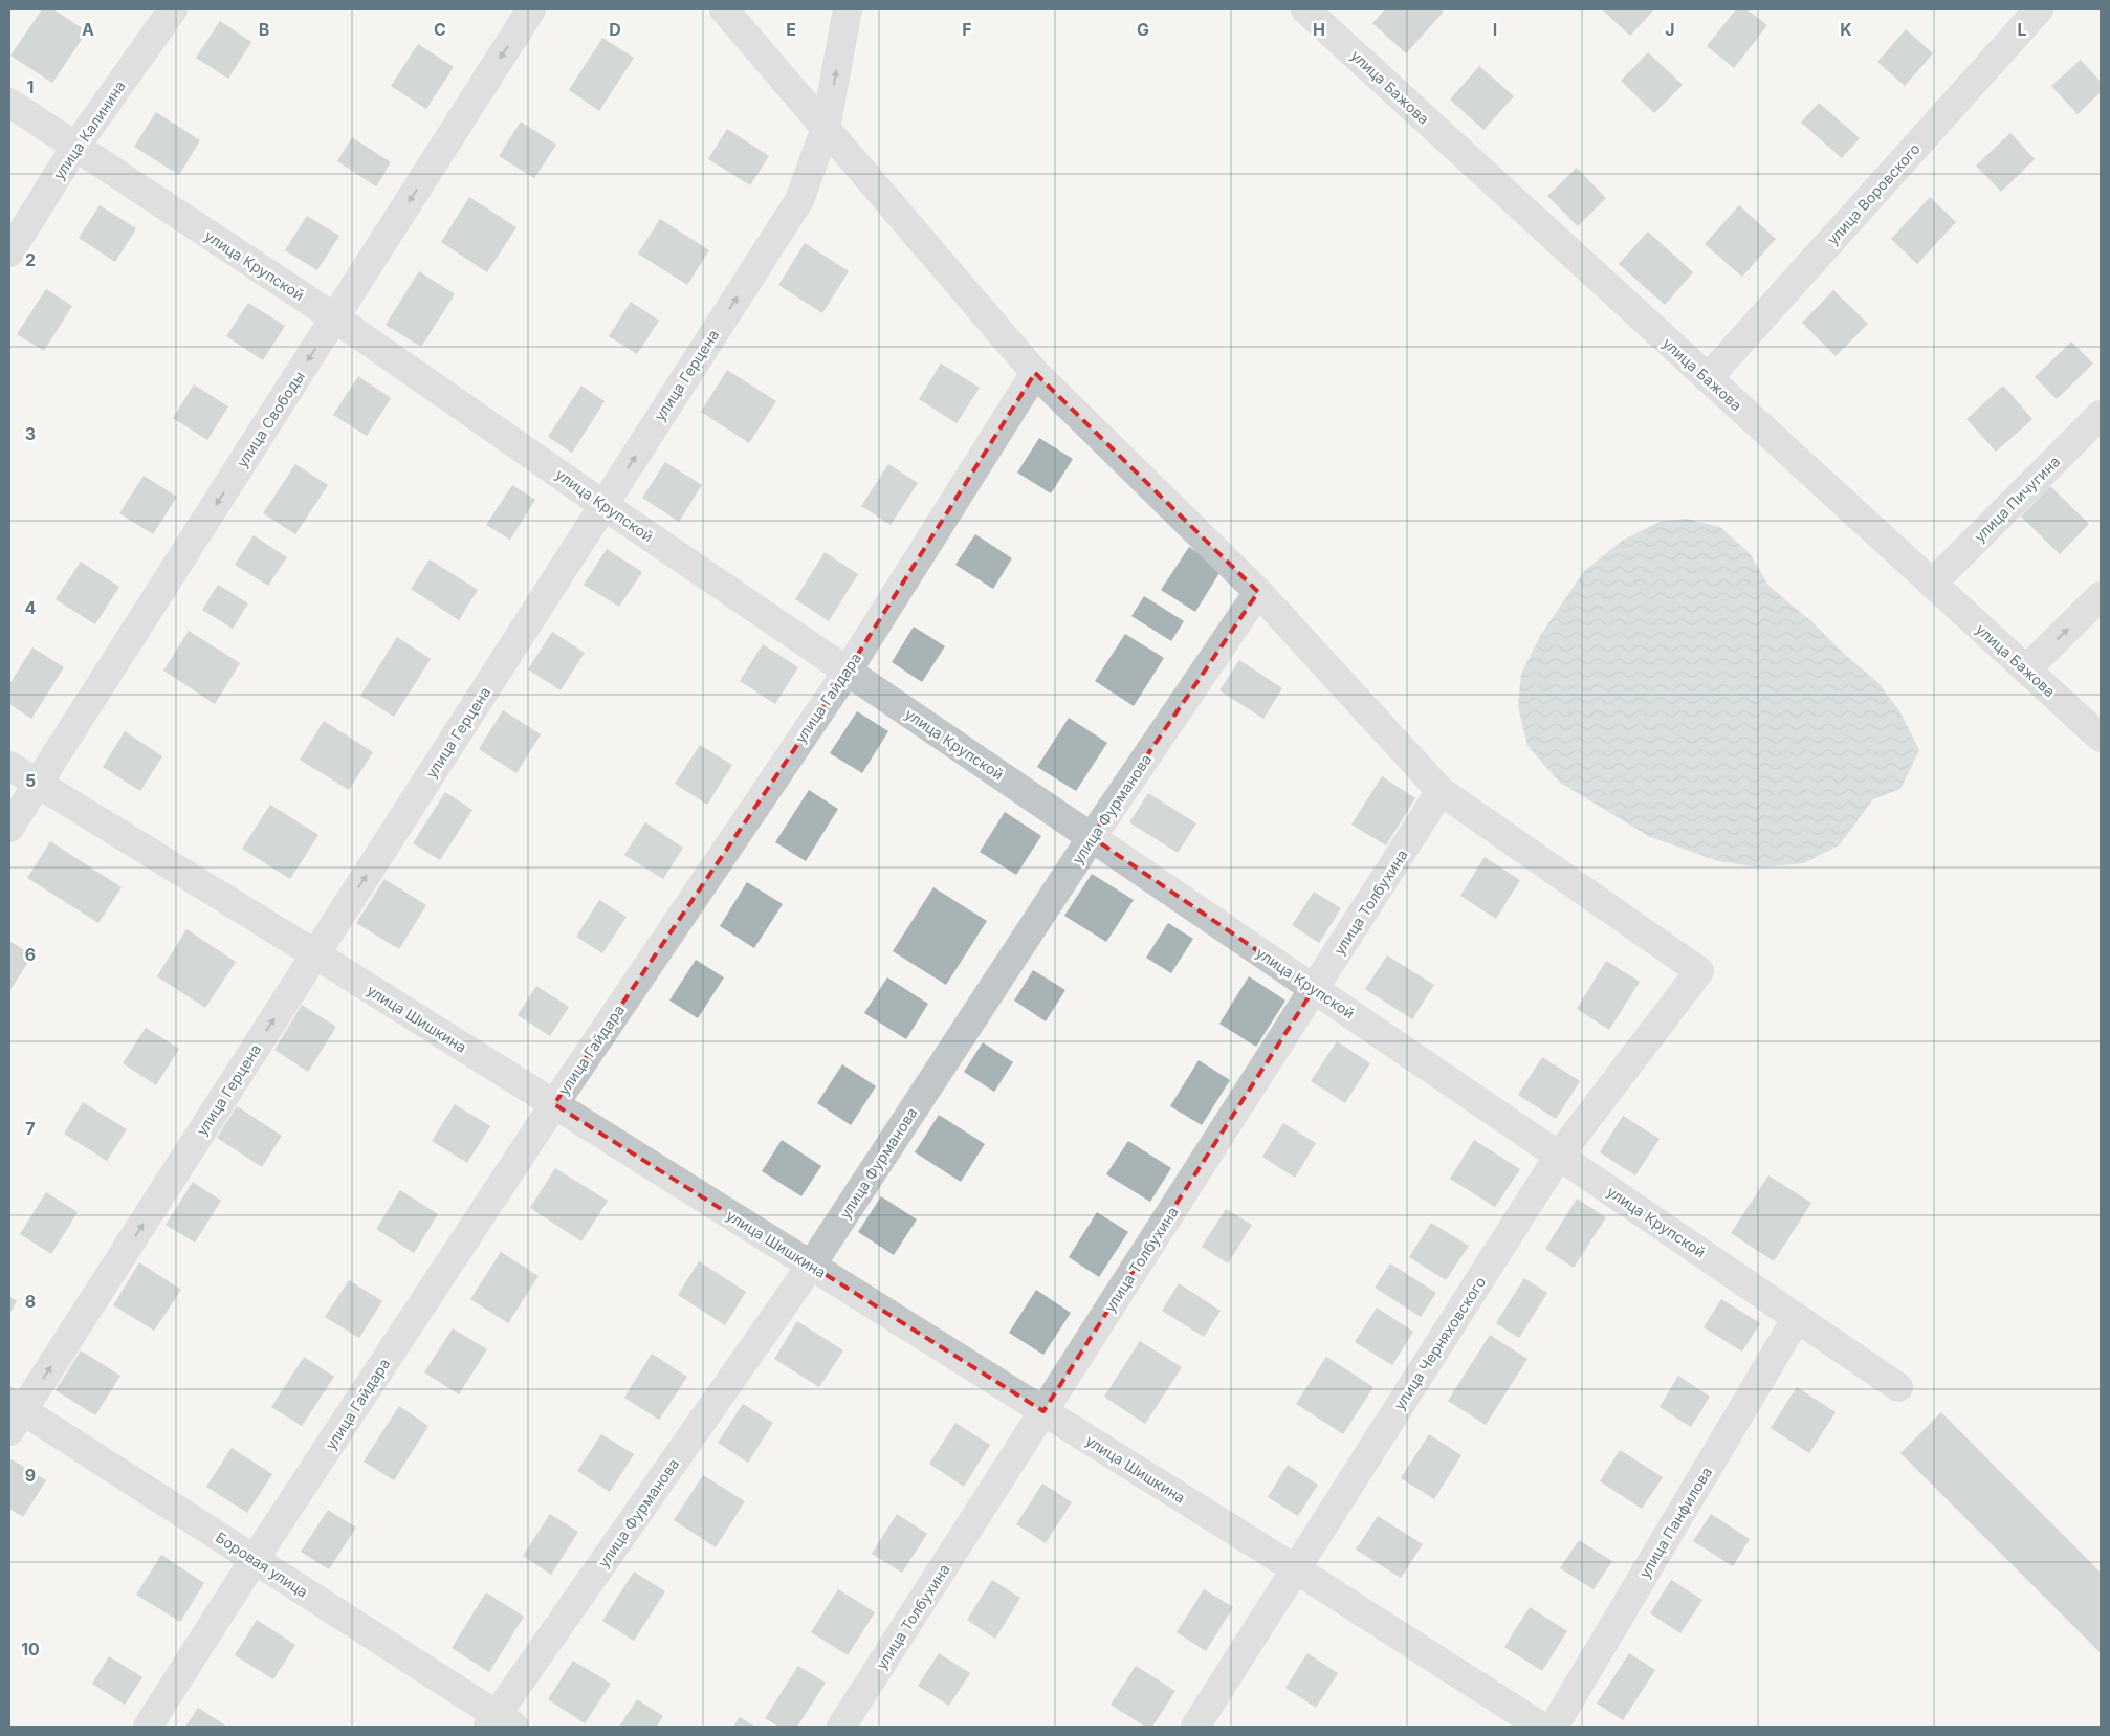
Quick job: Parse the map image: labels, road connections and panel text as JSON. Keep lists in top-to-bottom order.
{
  "streets": {
    "street": [
      "улица Бажова",
      "улица Калинина",
      "улица Воровского",
      "улица Крупской",
      "улица Герцена",
      "улица Свободы",
      "улица Пичугина",
      "улица Гайдара",
      "улица Фурманова",
      "улица Толбухина",
      "улица Шишкина",
      "улица Черняховского",
      "улица Панфилова",
      "Боровая улица"
    ]
  },
  "crossings": [
    ["улица Бажова", "улица Воровского"],
    ["улица Бажова", "улица Пичугина"],
    ["улица Калинина", "улица Крупской"],
    ["улица Крупской", "улица Герцена"],
    ["улица Крупской", "улица Свободы"],
    ["улица Крупской", "улица Гайдара"],
    ["улица Крупской", "улица Фурманова"],
    ["улица Крупской", "улица Толбухина"],
    ["улица Крупской", "улица Черняховского"],
    ["улица Крупской", "улица Панфилова"],
    ["улица Герцена", "улица Шишкина"],
    ["улица Герцена", "Боровая улица"],
    ["улица Свободы", "улица Шишкина"],
    ["улица Гайдара", "улица Шишкина"],
    ["улица Гайдара", "Боровая улица"],
    ["улица Фурманова", "улица Шишкина"],
    ["улица Фурманова", "Боровая улица"],
    ["улица Толбухина", "улица Шишкина"],
    ["улица Толбухина", "улица Черняховского"],
    ["улица Шишкина", "улица Черняховского"]
  ],
  "one_way": ["улица Герцена", "улица Свободы"],
  "grid": {
    "columns": [
      "A",
      "B",
      "C",
      "D",
      "E",
      "F",
      "G",
      "H",
      "I",
      "J",
      "K",
      "L"
    ],
    "rows": [
      "1",
      "2",
      "3",
      "4",
      "5",
      "6",
      "7",
      "8",
      "9",
      "10"
    ]
  }
}
